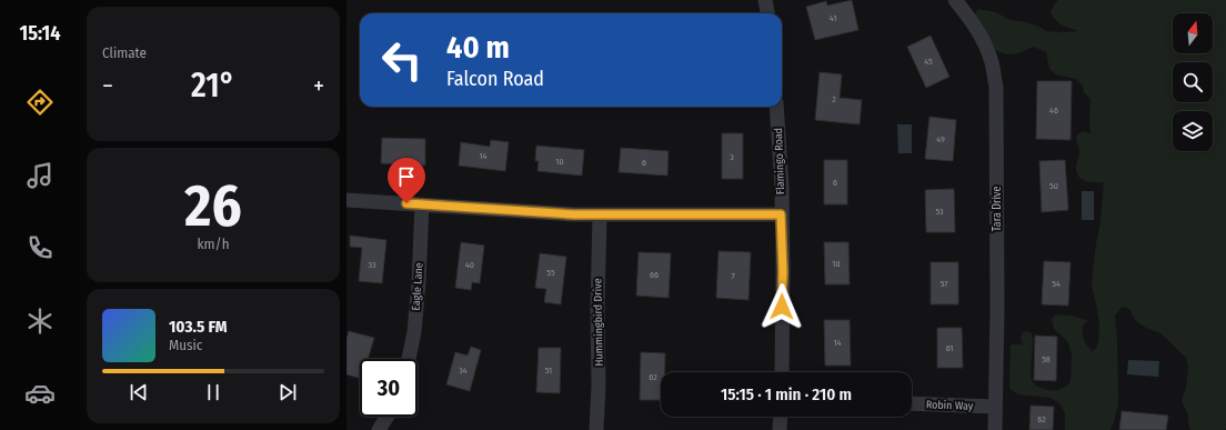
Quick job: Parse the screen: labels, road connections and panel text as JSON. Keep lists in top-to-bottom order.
{
  "streets": {
    "street": [
      "Flamingo Road",
      "Tara Drive",
      "Eagle Lane",
      "Hummingbird Drive",
      "Robin Way"
    ]
  },
  "crossings": [
    ["Tara Drive", "Robin Way"]
  ],
  "house_numbers": [
    "41",
    "45",
    "2",
    "46",
    "49",
    "14",
    "3",
    "10",
    "6",
    "6",
    "50",
    "53",
    "10",
    "33",
    "40",
    "55",
    "66",
    "7",
    "57",
    "54",
    "14",
    "61",
    "58",
    "34",
    "51",
    "62",
    "62"
  ],
  "north": "top",
  "page": {
    "tabs": "15:14",
    "tile": [
      "Climate",
      ["26", "km/h"]
    ],
    "turn": ["40 m", "Falcon Road"],
    "heat": ["−", "21°", "+"],
    "song": ["103.5 FM", "Music"],
    "limit": "30",
    "trip": "15:15 · 1 min · 210 m"
  }
}
